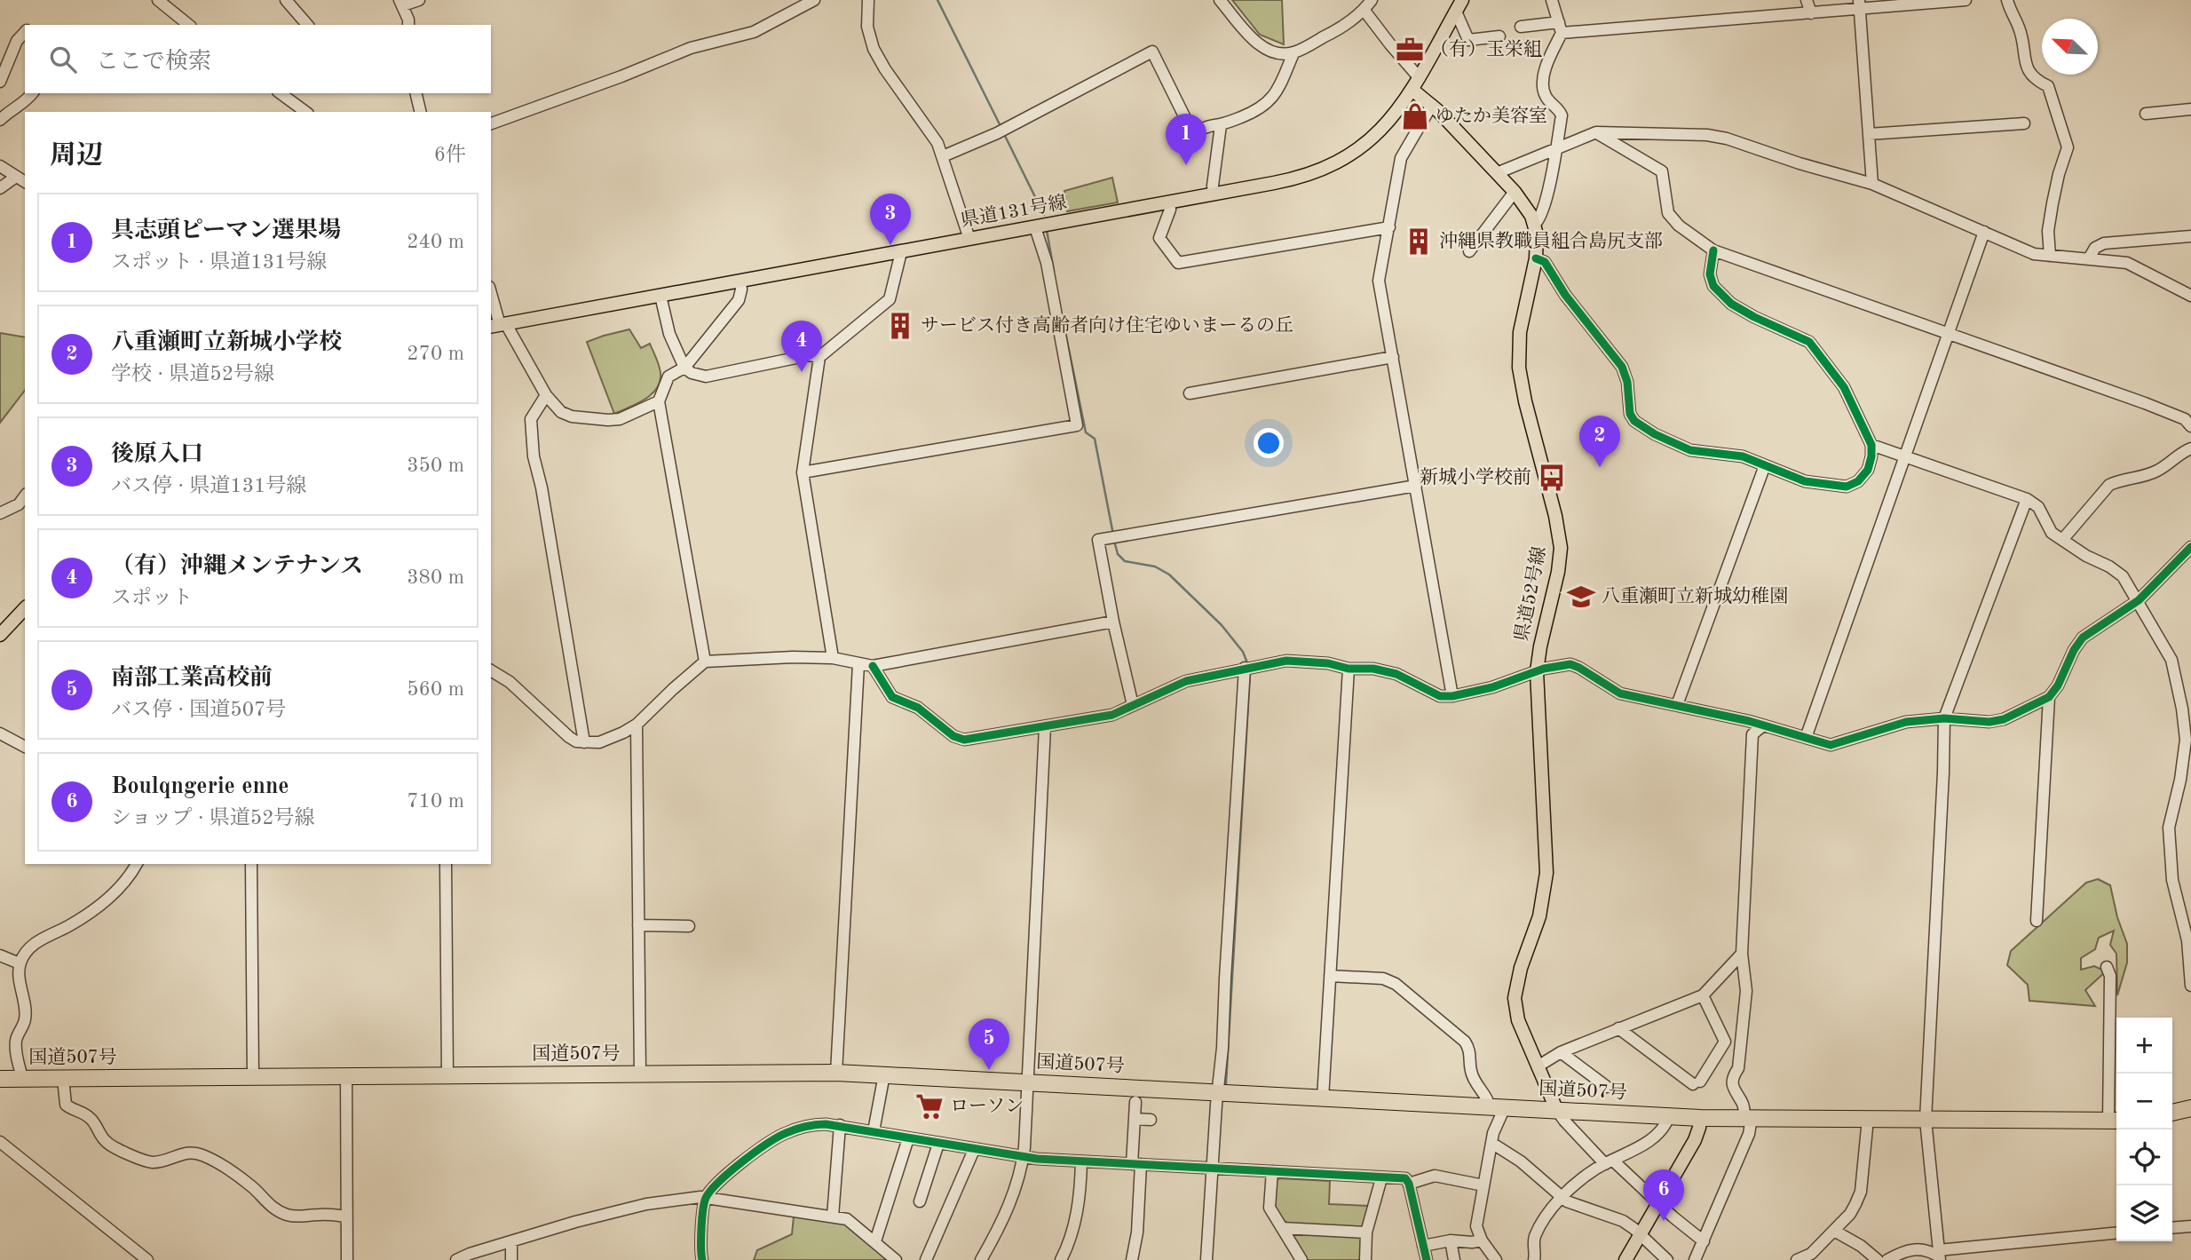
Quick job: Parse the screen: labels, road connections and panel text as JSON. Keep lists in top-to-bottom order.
{
  "streets": {
    "highway": ["国道507号"],
    "main road": ["県道131号線", "県道52号線"]
  },
  "crossings": [
    ["県道131号線", "県道52号線"],
    ["県道52号線", "国道507号"]
  ],
  "places": {
    "office": ["（有）玉栄組"],
    "shop": ["ゆたか美容室"],
    "building": ["沖縄県教職員組合島尻支部", "サービス付き高齢者向け住宅ゆいまーるの丘"],
    "bus stop": ["新城小学校前"],
    "school or university": ["八重瀬町立新城幼稚園"],
    "supermarket": ["ローソン"]
  },
  "north": "top left",
  "page": {
    "search": "ここで検索",
    "heading": ["周辺", "6件"],
    "pins": [
      "1",
      "3",
      "4",
      "2",
      "5",
      "6"
    ],
    "list": [
      {
        "mark": "1",
        "name": "具志頭ピーマン選果場",
        "note": "スポット · 県道131号線",
        "value": "240 m"
      },
      {
        "mark": "2",
        "name": "八重瀬町立新城小学校",
        "note": "学校 · 県道52号線",
        "value": "270 m"
      },
      {
        "mark": "3",
        "name": "後原入口",
        "note": "バス停 · 県道131号線",
        "value": "350 m"
      },
      {
        "mark": "4",
        "name": "（有）沖縄メンテナンス",
        "note": "スポット",
        "value": "380 m"
      },
      {
        "mark": "5",
        "name": "南部工業高校前",
        "note": "バス停 · 国道507号",
        "value": "560 m"
      },
      {
        "mark": "6",
        "name": "Boulqngerie enne",
        "note": "ショップ · 県道52号線",
        "value": "710 m"
      }
    ],
    "map_buttons": ["+", "−"]
  }
}
